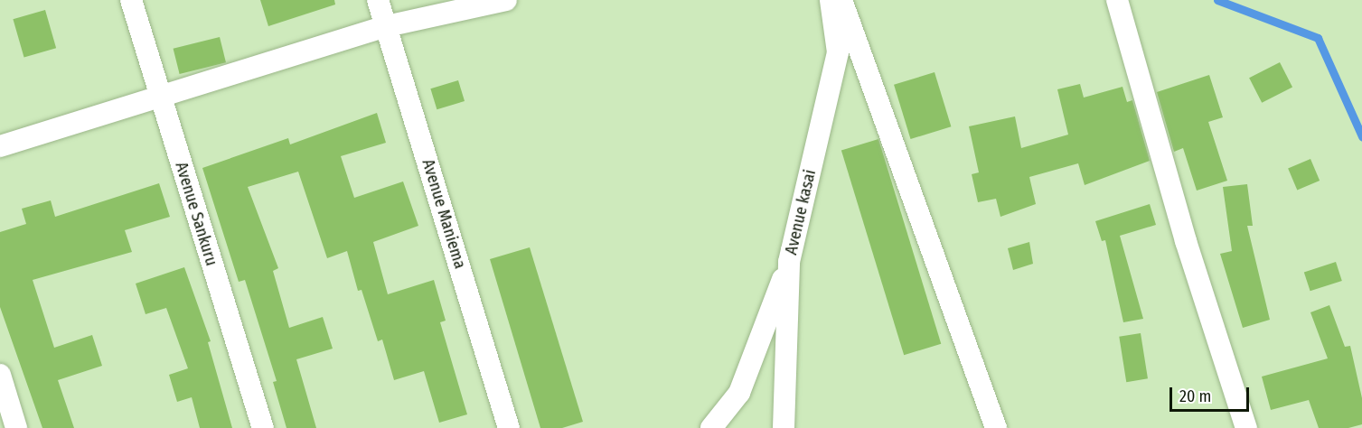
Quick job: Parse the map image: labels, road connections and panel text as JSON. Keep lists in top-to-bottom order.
{
  "streets": {
    "street": ["Avenue kasai", "Avenue Sankuru", "Avenue Maniema"]
  },
  "scale_bar": "20 m"
}
